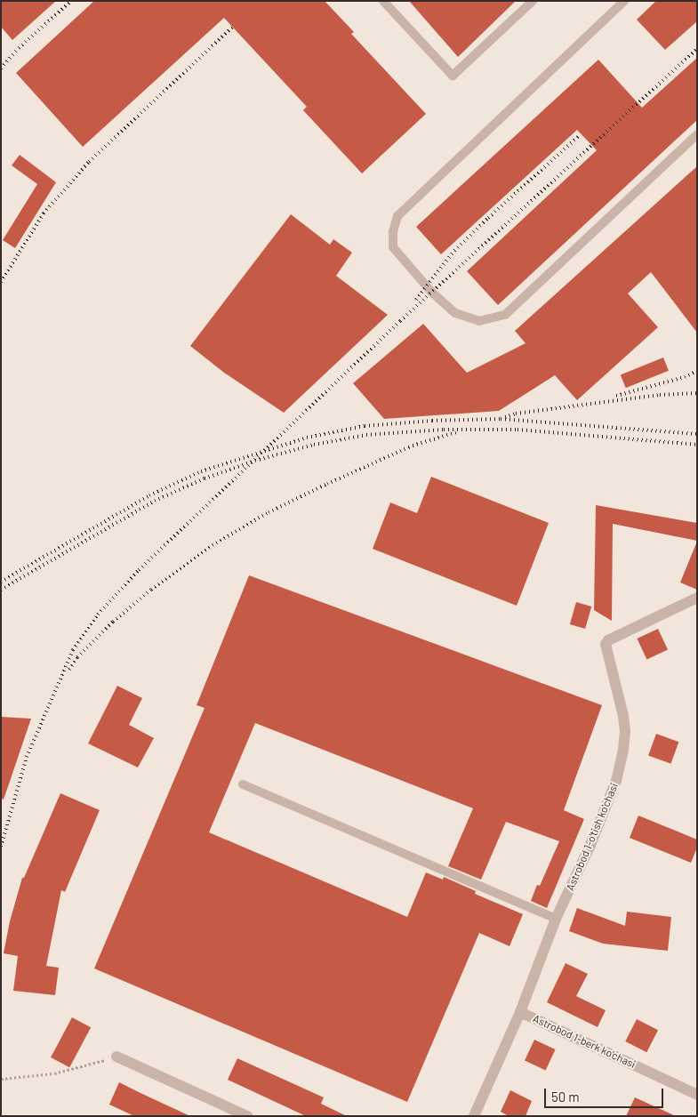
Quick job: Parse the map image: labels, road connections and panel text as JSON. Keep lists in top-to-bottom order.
{
  "streets": {
    "street": ["Astrobod 1-o'tish ko'chasi", "Astrobod 1-berk ko'chasi"]
  },
  "crossings": [
    ["Astrobod 1-o'tish ko'chasi", "Astrobod 1-berk ko'chasi"]
  ],
  "scale_bar": "50 m"
}
